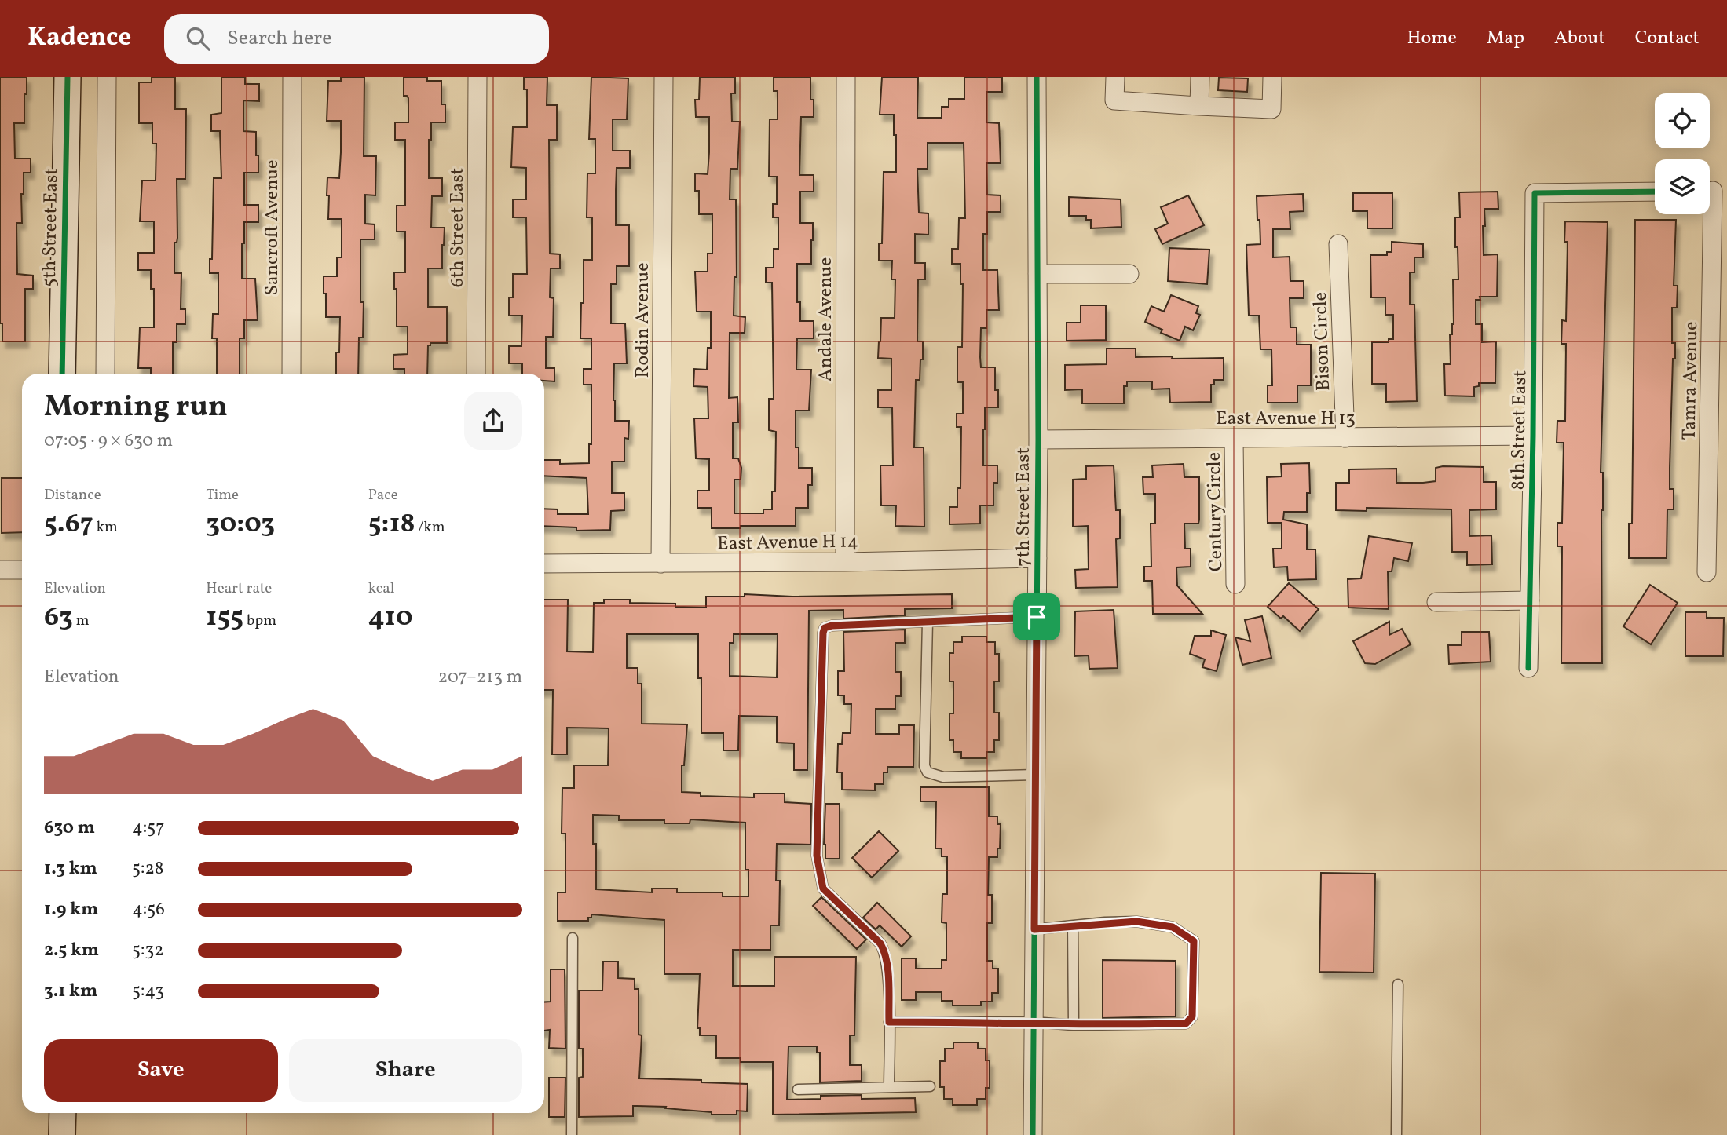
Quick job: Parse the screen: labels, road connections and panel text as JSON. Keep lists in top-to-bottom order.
{
  "streets": {
    "street": [
      "5th Street East",
      "Sancroft Avenue",
      "6th Street East",
      "Andale Avenue",
      "Rodin Avenue",
      "Bison Circle",
      "Tamra Avenue",
      "East Avenue H 13",
      "8th Street East",
      "7th Street East",
      "Century Circle",
      "East Avenue H 14"
    ]
  },
  "crossings": [
    ["Andale Avenue", "East Avenue H 14"],
    ["Rodin Avenue", "East Avenue H 14"],
    ["Bison Circle", "East Avenue H 13"],
    ["East Avenue H 13", "8th Street East"],
    ["East Avenue H 13", "7th Street East"],
    ["East Avenue H 13", "Century Circle"],
    ["7th Street East", "East Avenue H 14"]
  ],
  "page": {
    "header": "Kadence",
    "search": "Search here",
    "nav": [
      "Home",
      "Map",
      "About",
      "Contact"
    ],
    "heading": ["Morning run", "07:05 · 9 × 630 m"],
    "stats": [
      ["Distance", "5.67 km"],
      ["Time", "30:03"],
      ["Pace", "5:18 /km"],
      ["Elevation", "63 m"],
      ["Heart rate", "155 bpm"],
      ["kcal", "410"]
    ],
    "chart": ["Elevation", "207–213 m"],
    "list": [
      {
        "name": "630 m",
        "note": "4:57"
      },
      {
        "name": "1.3 km",
        "note": "5:28"
      },
      {
        "name": "1.9 km",
        "note": "4:56"
      },
      {
        "name": "2.5 km",
        "note": "5:32"
      },
      {
        "name": "3.1 km",
        "note": "5:43"
      }
    ],
    "buttons": ["Save", "Share"]
  }
}
